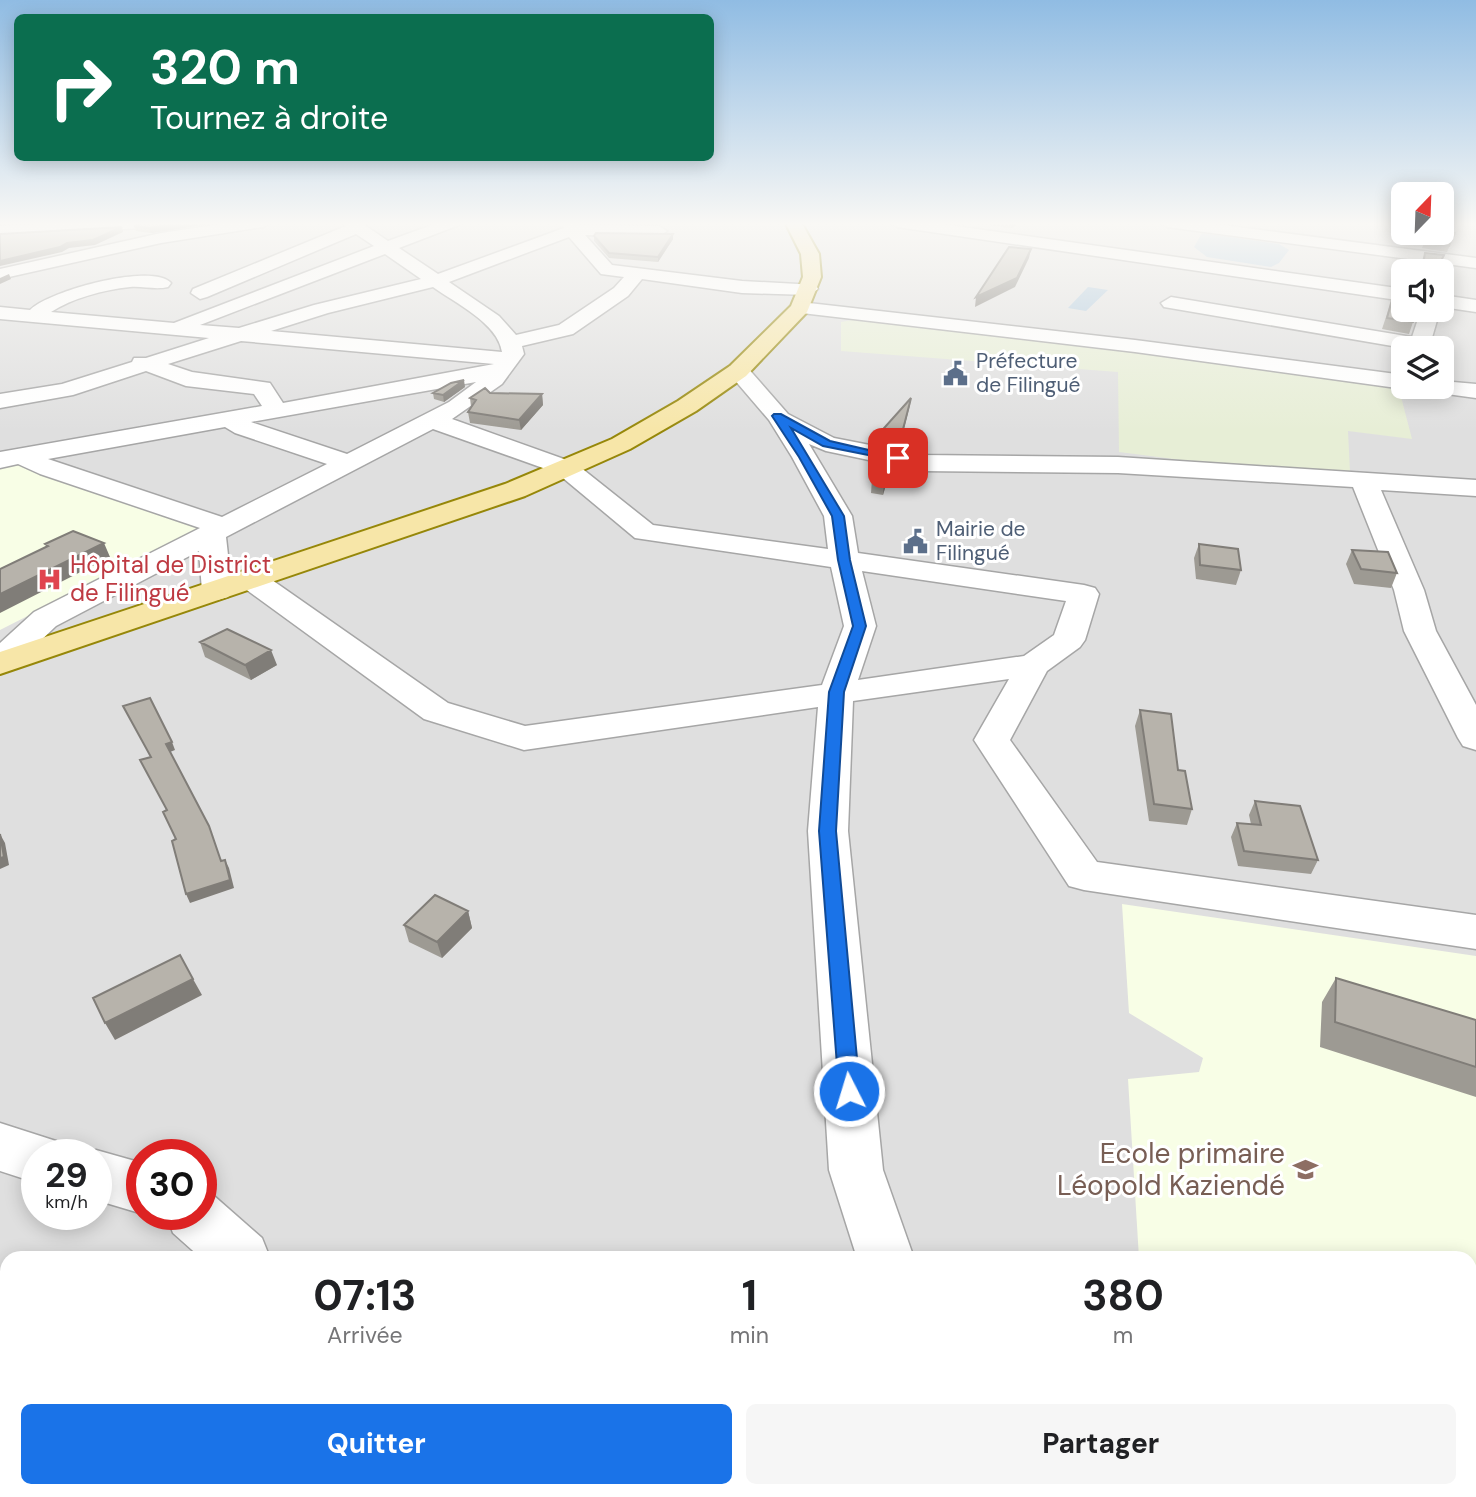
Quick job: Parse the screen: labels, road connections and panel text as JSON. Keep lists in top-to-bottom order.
{
  "places": {
    "public building": ["Préfecture de Filingué", "Mairie de Filingué"],
    "hospital": ["Hôpital de District de Filingué"],
    "school or university": ["Ecole primaire Léopold Kaziendé"]
  },
  "north": "top right",
  "page": {
    "turn": ["320 m", "Tournez à droite"],
    "speed": "29 km/h",
    "limit": "30",
    "eta": [
      "07:13",
      "Arrivée",
      "1",
      "min",
      "380",
      "m"
    ],
    "buttons": ["Quitter", "Partager"]
  }
}
